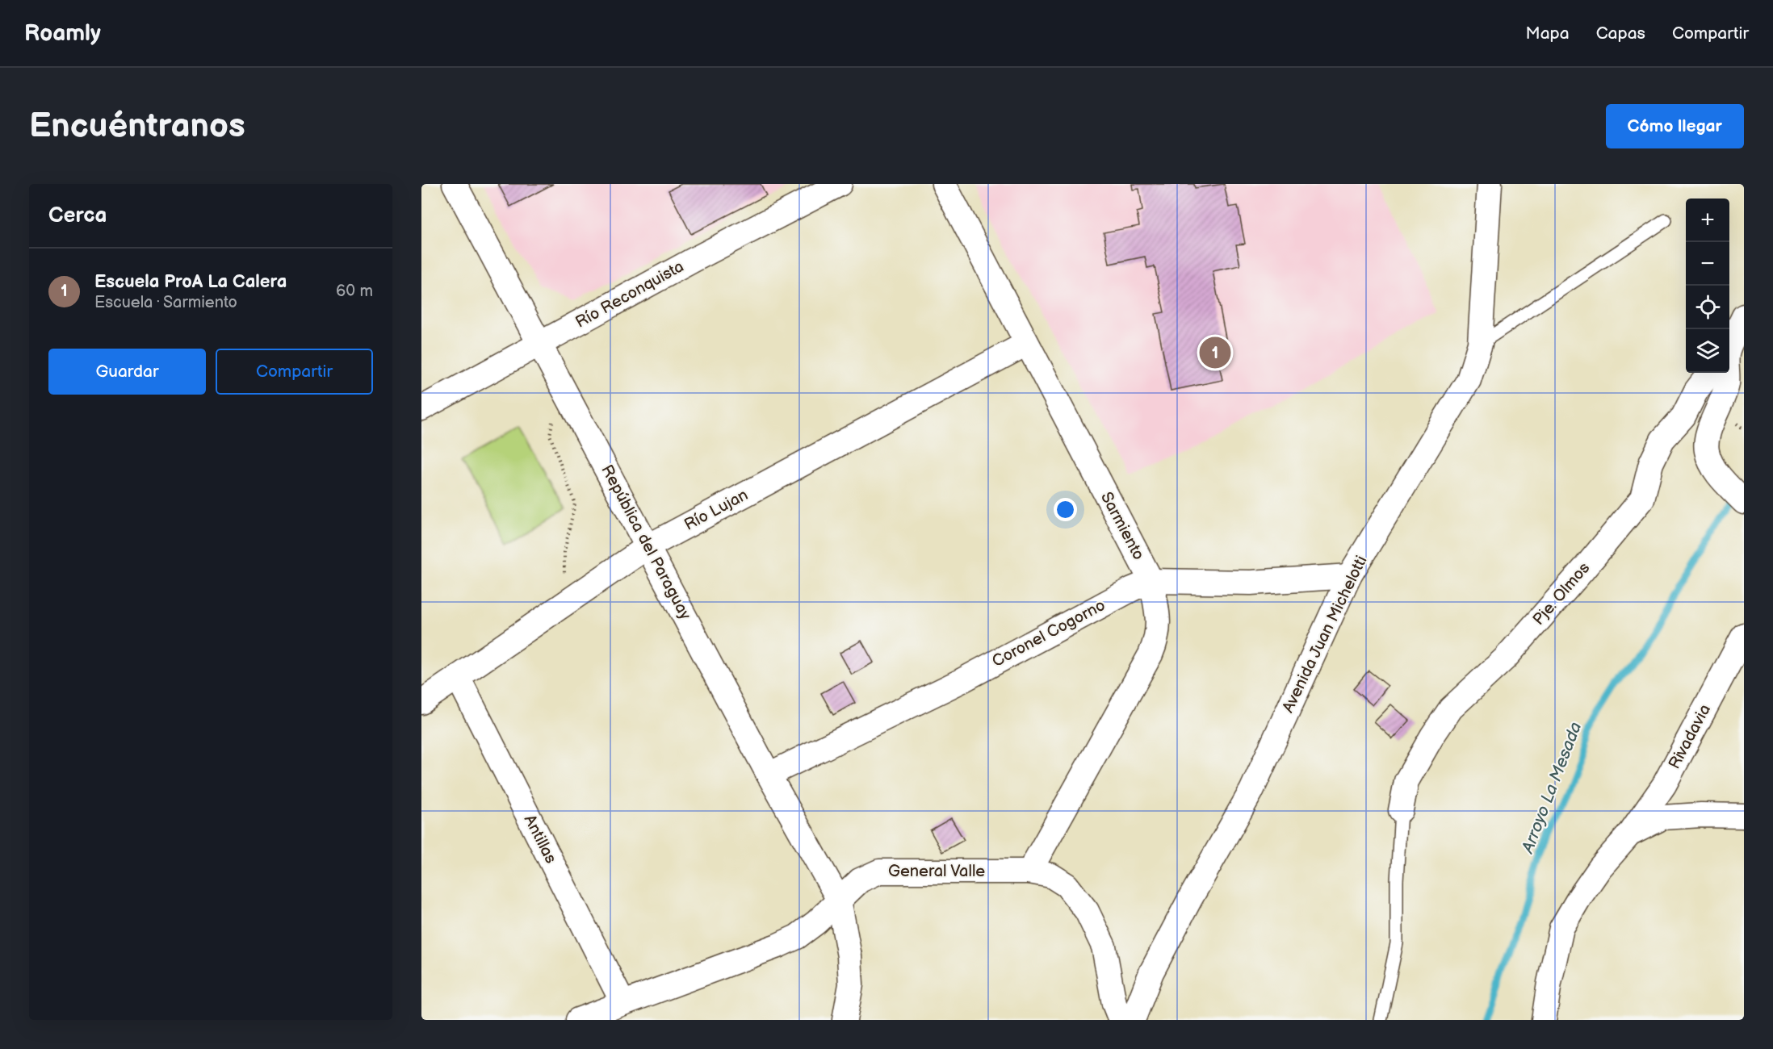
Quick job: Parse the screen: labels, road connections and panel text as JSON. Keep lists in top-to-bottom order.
{
  "streets": {
    "street": [
      "Río Reconquista",
      "Río Lujan",
      "Sarmiento",
      "República del Paraguay",
      "Pje. Olmos",
      "Coronel Cogorno",
      "Avenida Juan Michelotti",
      "Rivadavia",
      "Antillas",
      "General Valle"
    ]
  },
  "crossings": [
    ["Río Reconquista", "República del Paraguay"],
    ["Río Lujan", "Sarmiento"],
    ["Río Lujan", "República del Paraguay"],
    ["Río Lujan", "Antillas"],
    ["Sarmiento", "Coronel Cogorno"],
    ["Sarmiento", "General Valle"],
    ["República del Paraguay", "Coronel Cogorno"],
    ["República del Paraguay", "General Valle"],
    ["Coronel Cogorno", "Avenida Juan Michelotti"],
    ["Antillas", "General Valle"]
  ],
  "water": ["Arroyo La Mesada"],
  "page": {
    "header": "Roamly",
    "nav": ["Mapa", "Capas", "Compartir"],
    "buttons": [
      "Cómo llegar",
      ["Guardar", "Compartir"]
    ],
    "title": "Encuéntranos",
    "heading": "Cerca",
    "map_buttons": ["+", "−"],
    "list": [
      {
        "mark": "1",
        "name": "Escuela ProA La Calera",
        "note": "Escuela · Sarmiento",
        "value": "60 m"
      }
    ],
    "pins": "1"
  }
}
